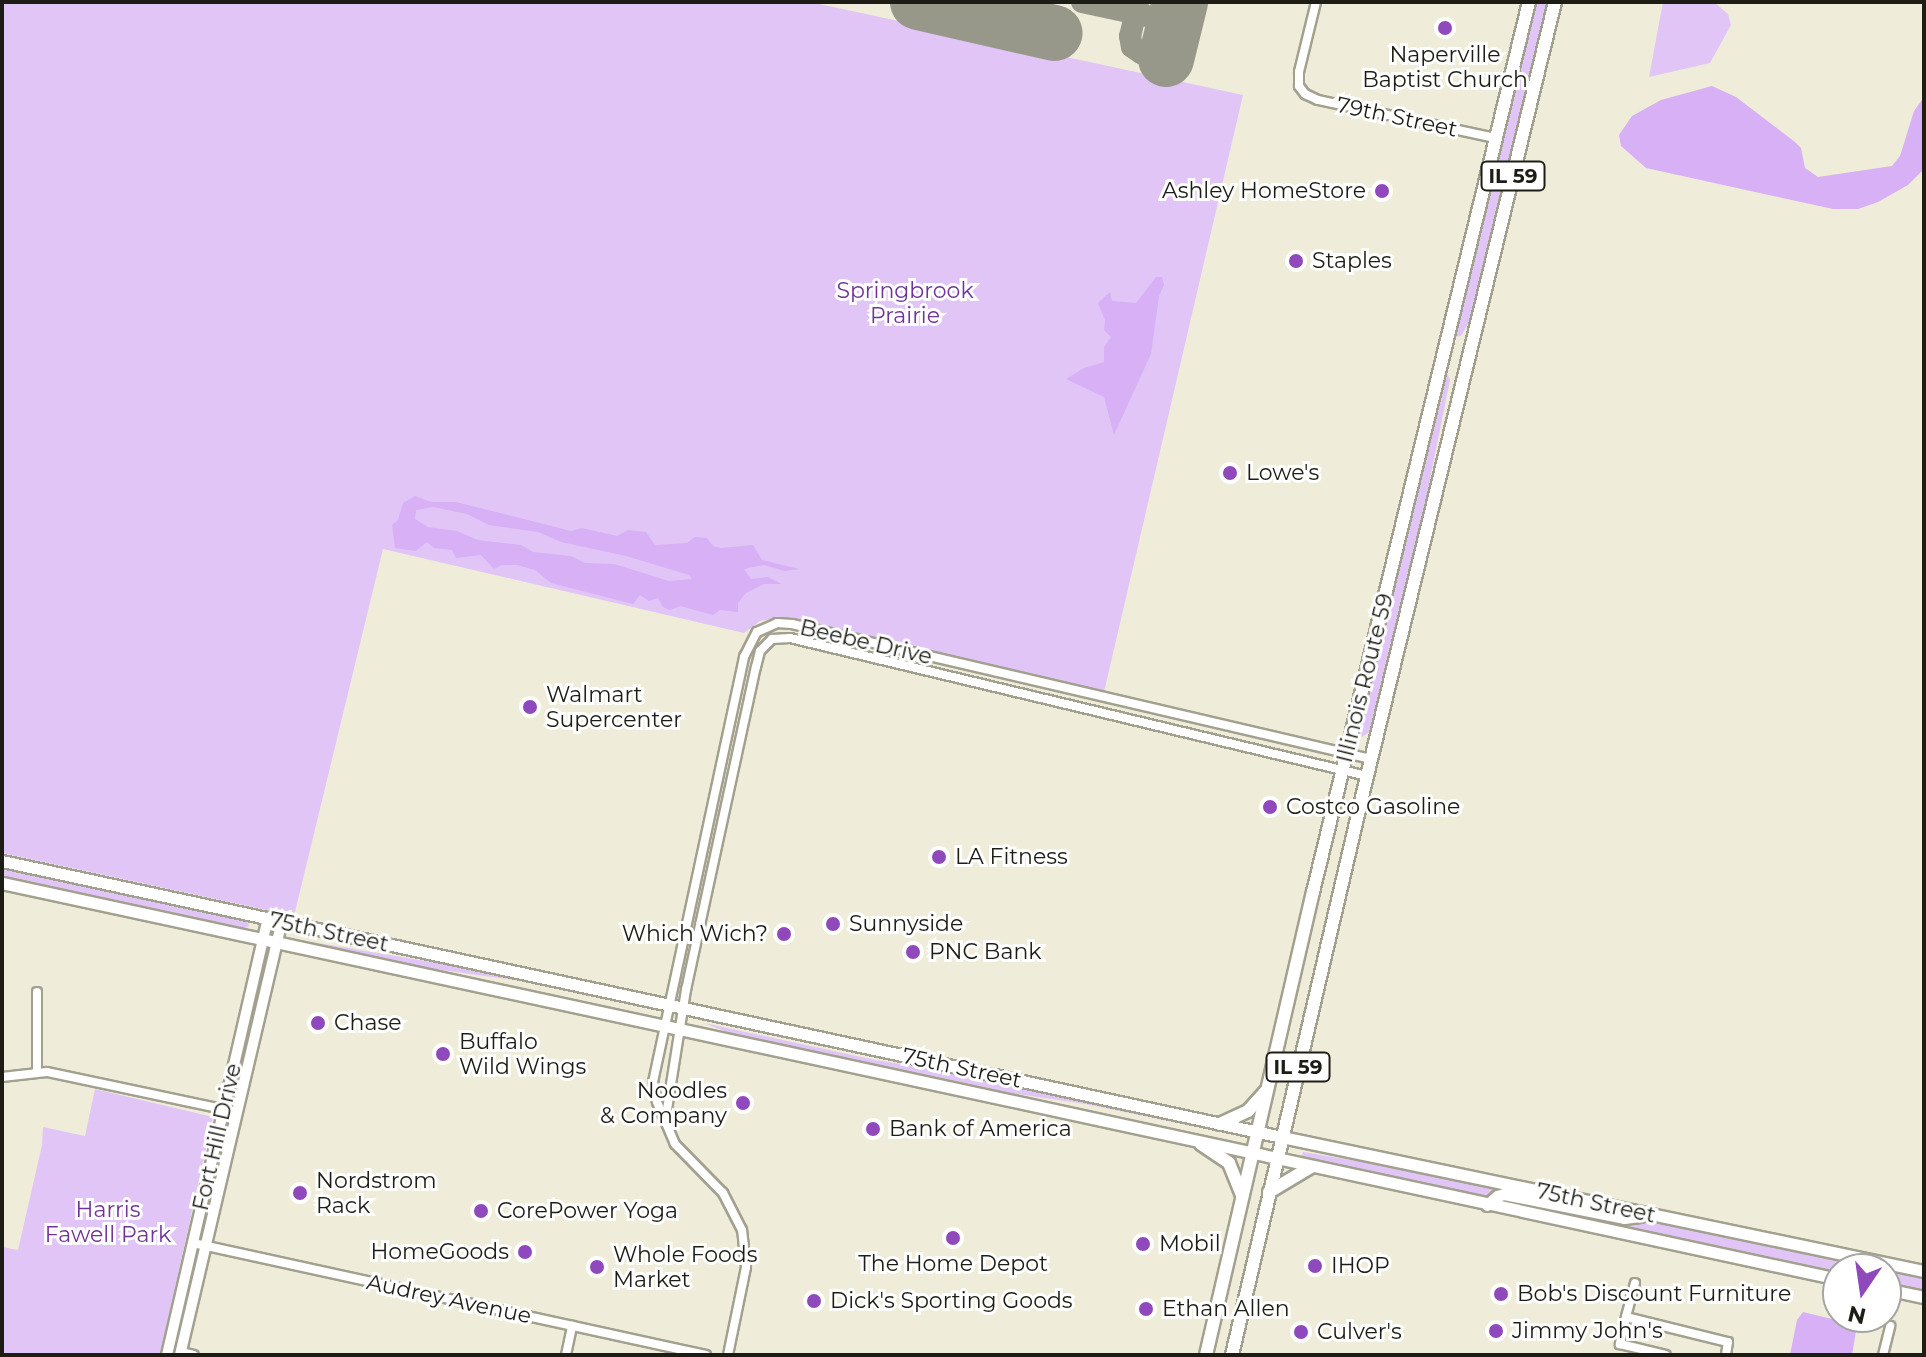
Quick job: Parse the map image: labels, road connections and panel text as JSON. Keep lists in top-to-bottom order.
{
  "streets": {
    "main road": ["IL 59", "Illinois Route 59", "75th Street"],
    "street": [
      "79th Street",
      "Beebe Drive",
      "Fort Hill Drive",
      "Audrey Avenue"
    ]
  },
  "crossings": [
    ["79th Street", "Illinois Route 59"],
    ["Beebe Drive", "Illinois Route 59"],
    ["Beebe Drive", "75th Street"],
    ["Illinois Route 59", "75th Street"],
    ["75th Street", "Fort Hill Drive"],
    ["Fort Hill Drive", "Audrey Avenue"]
  ],
  "parks": ["Springbrook Prairie", "Harris Fawell Park"],
  "places": [
    "Naperville Baptist Church",
    "Ashley HomeStore",
    "Staples",
    "Lowe's",
    "Walmart Supercenter",
    "Costco Gasoline",
    "LA Fitness",
    "Sunnyside",
    "Which Wich?",
    "PNC Bank",
    "Chase",
    "Buffalo Wild Wings",
    "Noodles & Company",
    "Bank of America",
    "Nordstrom Rack",
    "CorePower Yoga",
    "The Home Depot",
    "Mobil",
    "HomeGoods",
    "IHOP",
    "Whole Foods Market",
    "Bob's Discount Furniture",
    "Dick's Sporting Goods",
    "Ethan Allen",
    "Jimmy John's",
    "Culver's"
  ],
  "north": "bottom"
}
